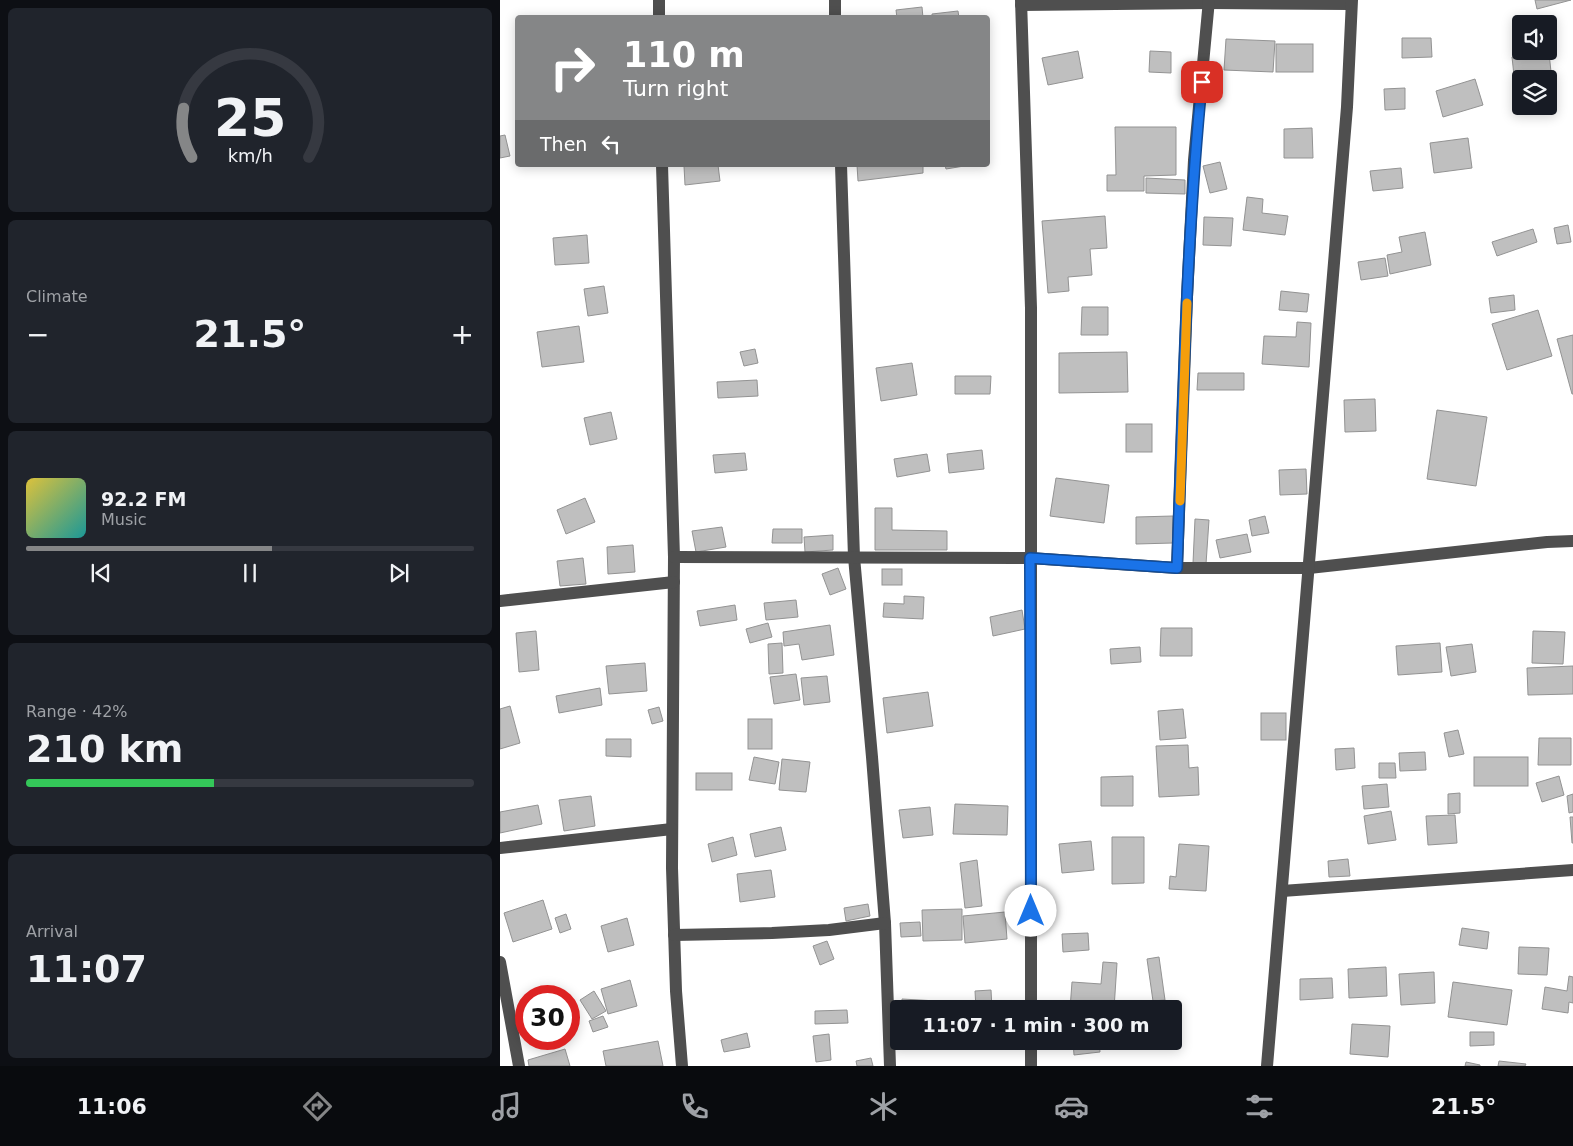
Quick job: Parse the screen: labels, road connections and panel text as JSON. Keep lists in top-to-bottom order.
{
  "page": {
    "turn": ["110 m", "Turn right"],
    "then": "Then",
    "tile": [
      "Climate",
      ["Range · 42%", "210 km"],
      ["Arrival", "11:07"]
    ],
    "heat": ["−", "21.5°", "+"],
    "song": ["92.2 FM", "Music"],
    "limit": "30",
    "trip": "11:07 · 1 min · 300 m",
    "tabs": ["11:06", "21.5°"],
    "gauge": ["25", "km/h"]
  }
}
